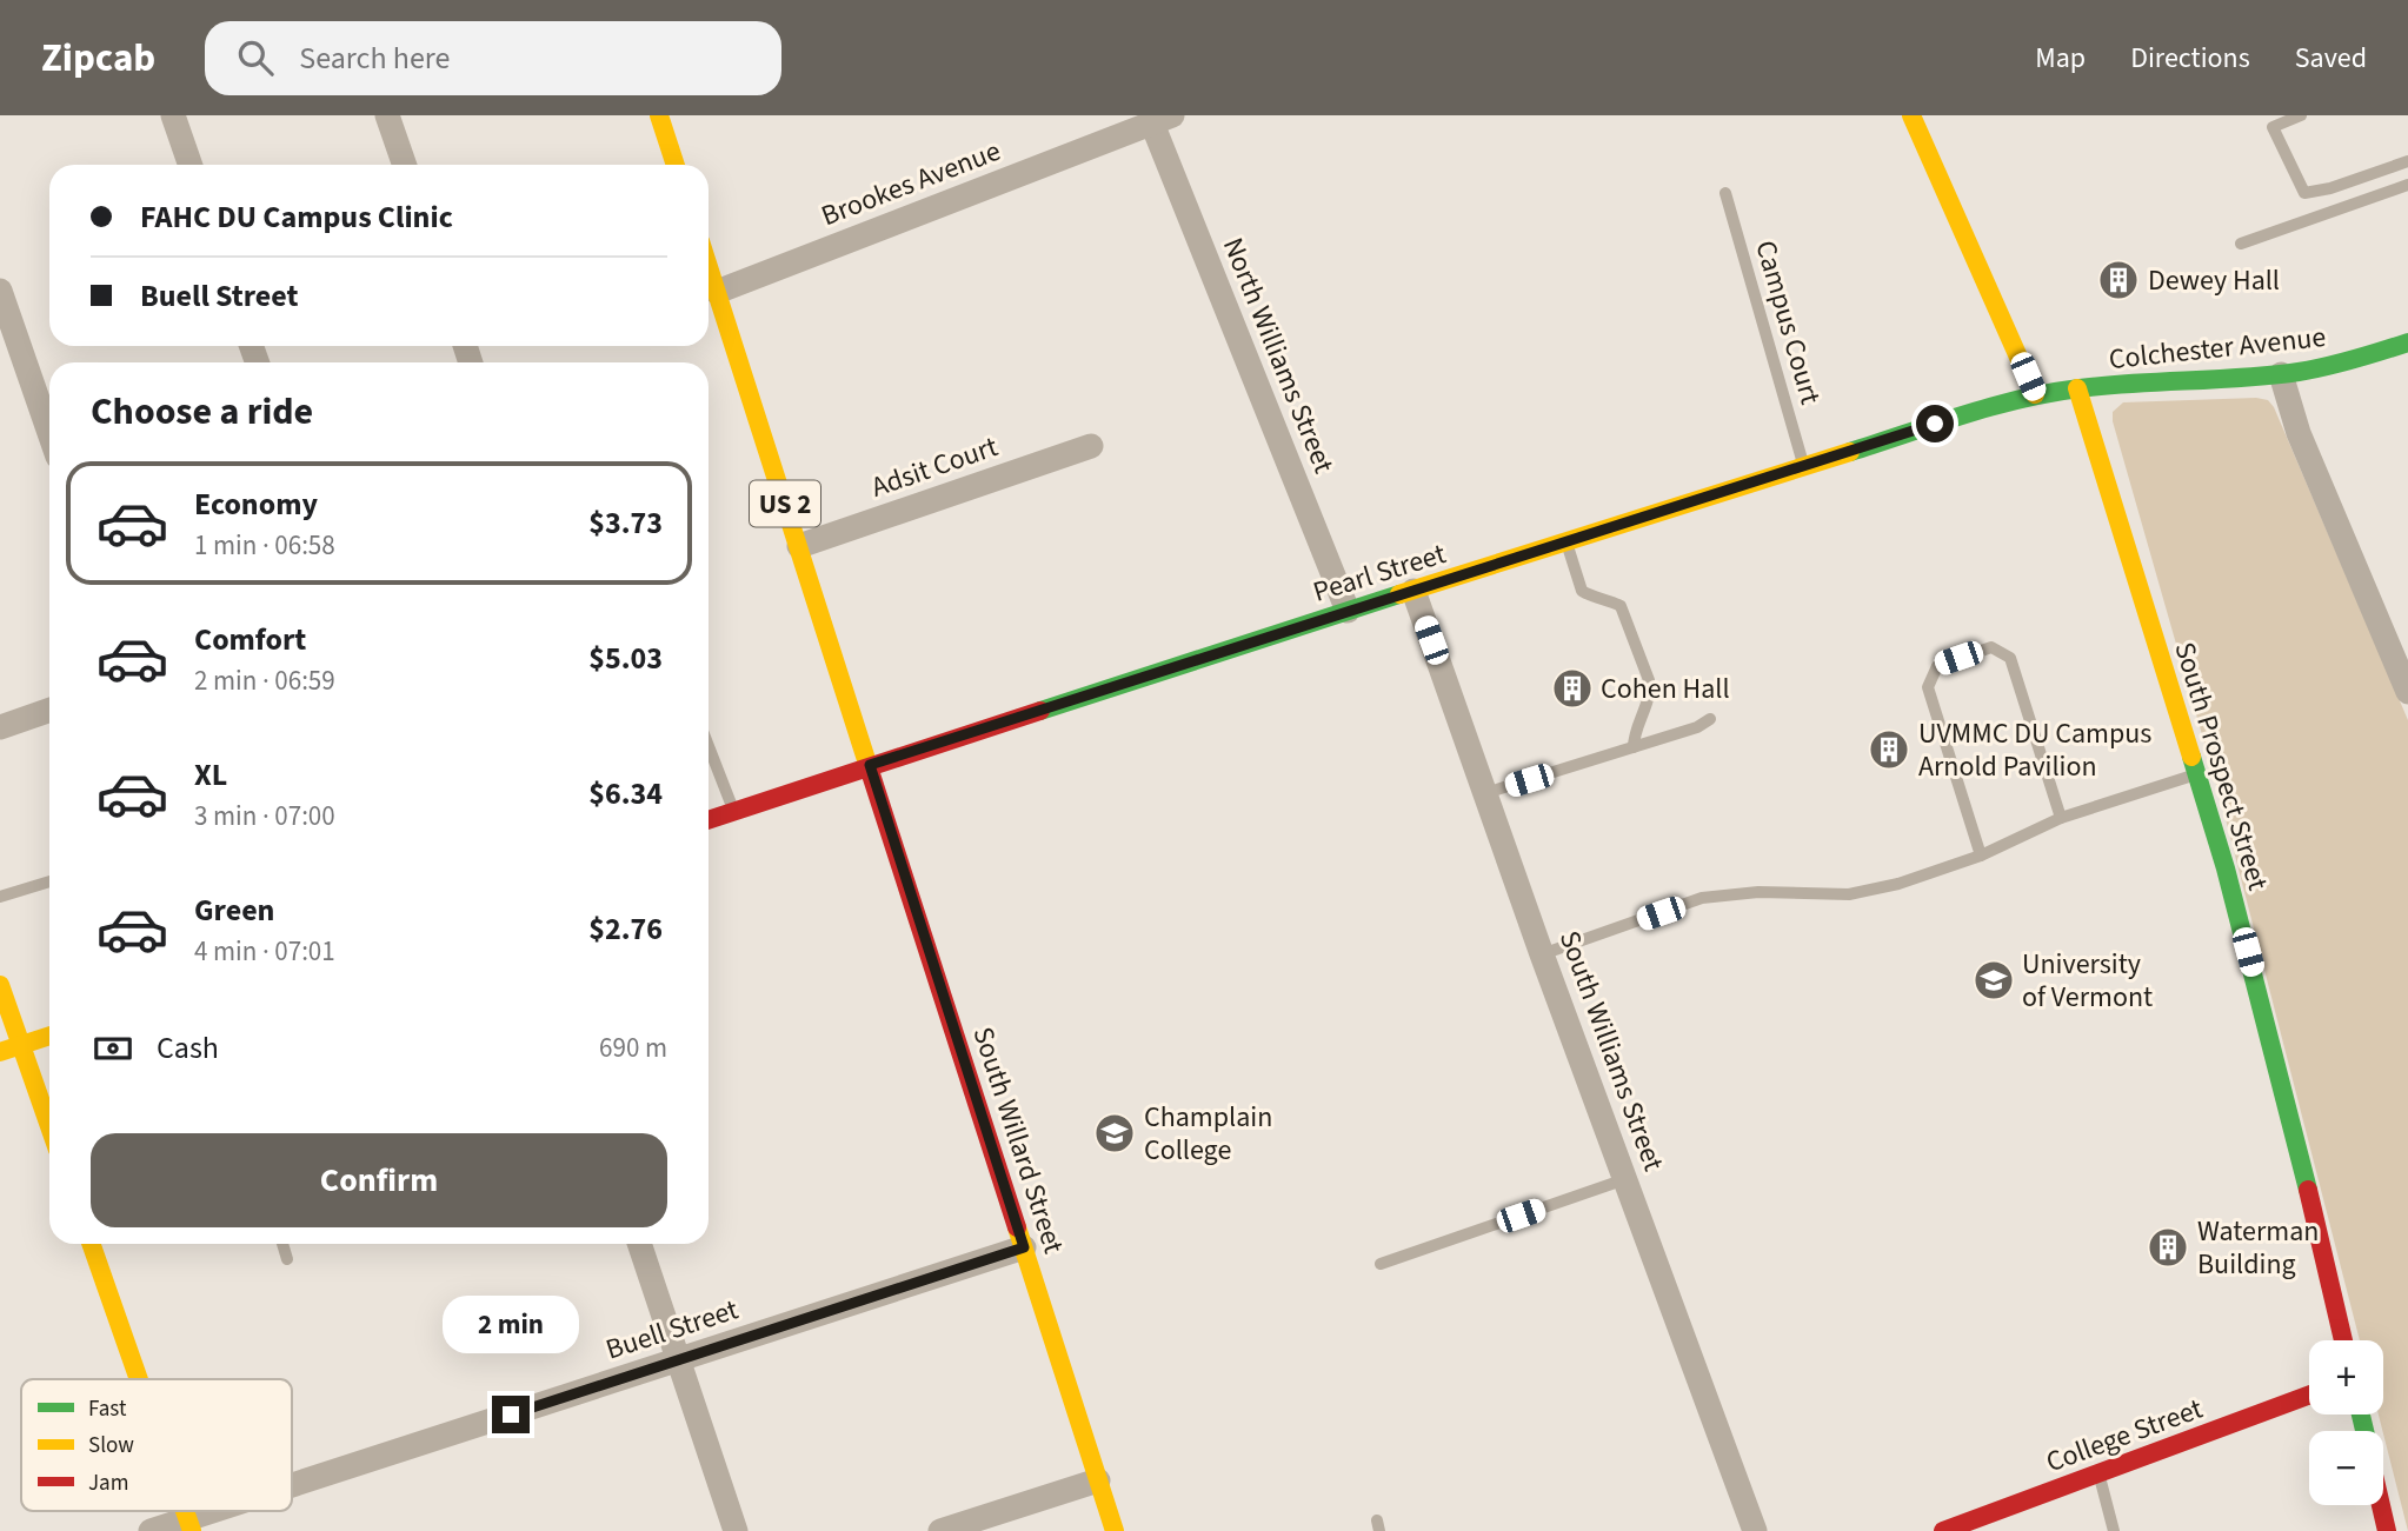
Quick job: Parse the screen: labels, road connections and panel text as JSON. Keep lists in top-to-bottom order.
{
  "streets": {
    "main road": [
      "Colchester Avenue",
      "US 2",
      "Pearl Street",
      "South Prospect Street",
      "South Willard Street",
      "College Street"
    ],
    "street": [
      "Brookes Avenue",
      "North Williams Street",
      "Adsit Court",
      "South Williams Street",
      "Buell Street"
    ],
    "lane": ["Campus Court"]
  },
  "crossings": [
    ["Brookes Avenue", "North Williams Street"],
    ["Brookes Avenue", "US 2"],
    ["Campus Court", "Pearl Street"],
    ["Colchester Avenue", "Pearl Street"],
    ["Colchester Avenue", "South Prospect Street"],
    ["North Williams Street", "Pearl Street"],
    ["Adsit Court", "US 2"],
    ["US 2", "Pearl Street"],
    ["US 2", "South Willard Street"],
    ["Pearl Street", "South Prospect Street"],
    ["Pearl Street", "South Williams Street"],
    ["Pearl Street", "South Willard Street"],
    ["South Willard Street", "Buell Street"]
  ],
  "places": {
    "building": [
      "Dewey Hall",
      "Cohen Hall",
      "UVMMC DU Campus Arnold Pavilion",
      "Waterman Building"
    ],
    "school or university": ["University of Vermont", "Champlain College"]
  },
  "legend": ["Fast", "Slow", "Jam"],
  "page": {
    "header": "Zipcab",
    "search": "Search here",
    "nav": ["Map", "Directions", "Saved"],
    "banner": ["FAHC DU Campus Clinic", "Buell Street"],
    "heading": "Choose a ride",
    "list": [
      {
        "name": "Economy",
        "note": "1 min · 06:58",
        "value": "$3.73"
      },
      {
        "name": "Comfort",
        "note": "2 min · 06:59",
        "value": "$5.03"
      },
      {
        "name": "XL",
        "note": "3 min · 07:00",
        "value": "$6.34"
      },
      {
        "name": "Green",
        "note": "4 min · 07:01",
        "value": "$2.76"
      }
    ],
    "pay": ["Cash", "690 m"],
    "buttons": "Confirm",
    "bubble": "2 min",
    "map_buttons": ["+", "−"]
  }
}
